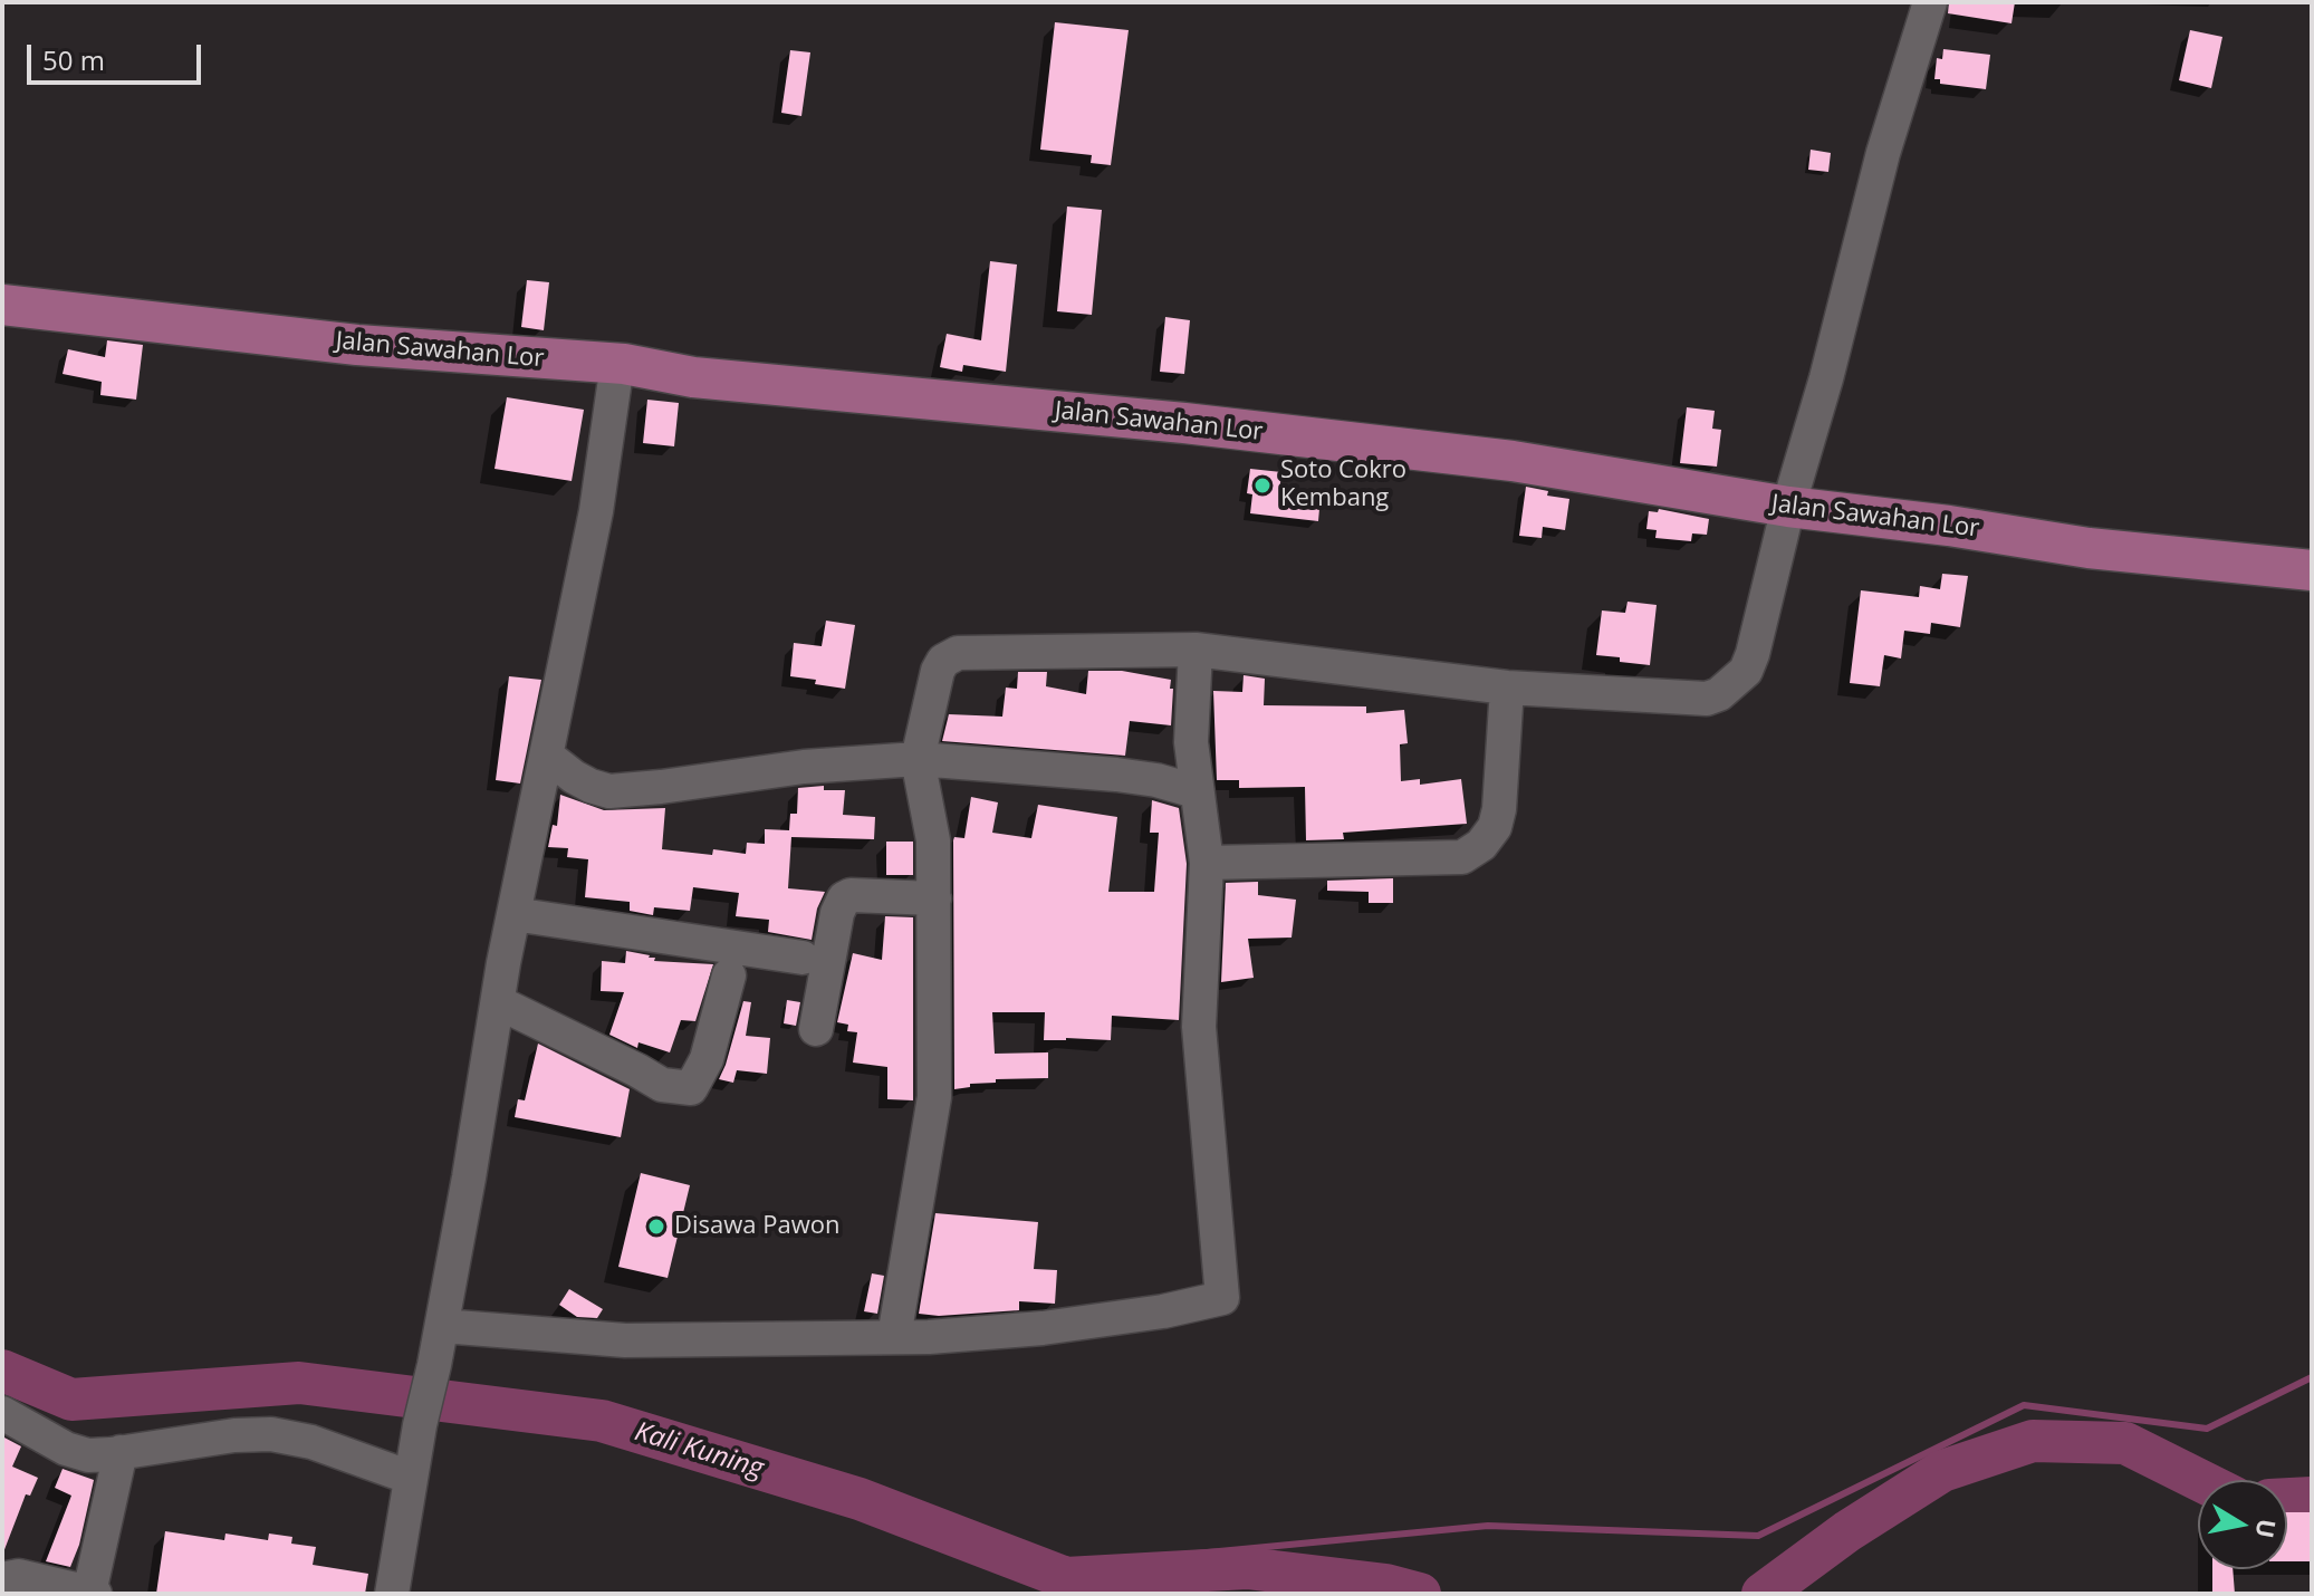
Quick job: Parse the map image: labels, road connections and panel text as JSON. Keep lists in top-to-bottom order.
{
  "streets": {
    "main road": ["Jalan Sawahan Lor"]
  },
  "water": ["Kali Kuning"],
  "places": ["Soto Cokro Kembang", "Disawa Pawon"],
  "scale_bar": "50 m",
  "north": "right"
}
